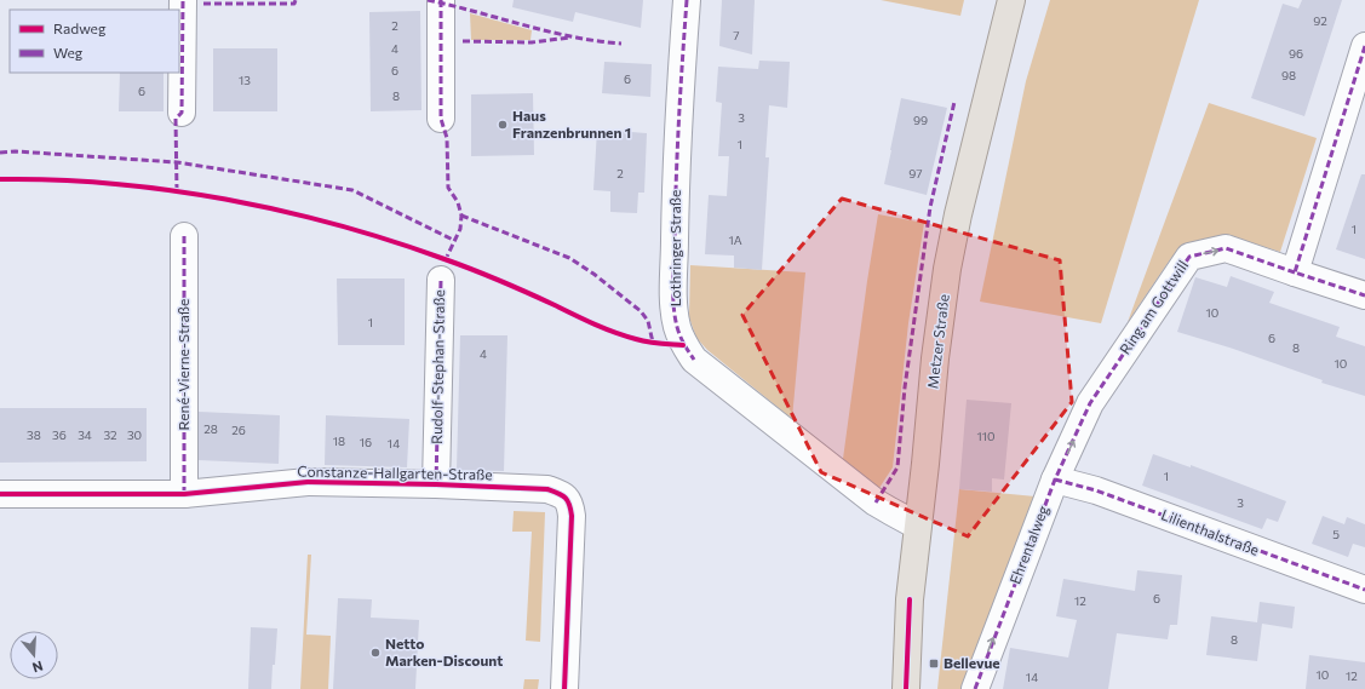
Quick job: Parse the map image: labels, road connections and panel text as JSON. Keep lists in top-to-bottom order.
{
  "streets": {
    "main road": ["Metzer Straße"],
    "street": [
      "Lothringer Straße",
      "Ring am Gottwill",
      "René-Vierne-Straße",
      "Rudolf-Stephan-Straße",
      "Constanze-Hallgarten-Straße",
      "Lilienthalstraße",
      "Ehrentalweg"
    ]
  },
  "crossings": [
    ["Lothringer Straße", "Metzer Straße"],
    ["Ring am Gottwill", "Ehrentalweg"],
    ["René-Vierne-Straße", "Constanze-Hallgarten-Straße"],
    ["Rudolf-Stephan-Straße", "Constanze-Hallgarten-Straße"],
    ["Lilienthalstraße", "Ehrentalweg"]
  ],
  "one_way": ["Ring am Gottwill", "Ehrentalweg"],
  "places": {
    "other": ["Haus Franzenbrunnen 1", "Netto Marken-Discount"],
    "transit": ["Bellevue"]
  },
  "house_numbers": [
    "92",
    "2",
    "7",
    "4",
    "96",
    "6",
    "98",
    "6",
    "13",
    "6",
    "8",
    "3",
    "99",
    "1",
    "2",
    "97",
    "1",
    "1A",
    "10",
    "1",
    "6",
    "8",
    "4",
    "10",
    "28",
    "26",
    "38",
    "36",
    "34",
    "32",
    "30",
    "110",
    "18",
    "16",
    "14",
    "1",
    "3",
    "5",
    "6",
    "12",
    "8",
    "10",
    "12",
    "14"
  ],
  "legend": ["Radweg", "Weg"],
  "north": "bottom"
}
